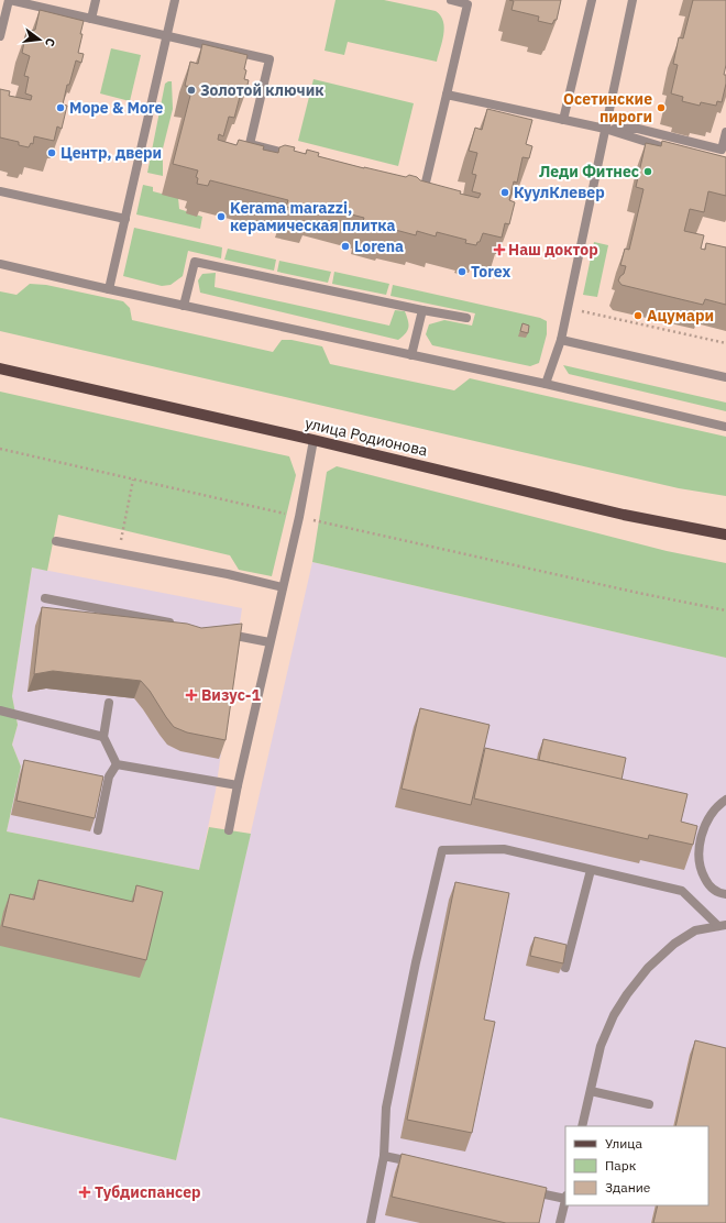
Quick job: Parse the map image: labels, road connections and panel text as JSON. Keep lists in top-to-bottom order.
{
  "streets": {
    "main road": ["улица Родионова"]
  },
  "places": {
    "other": [
      "Золотой ключик",
      "Море & More",
      "Осетинские пироги",
      "Центр, двери",
      "Леди Фитнес",
      "КуулКлевер",
      "Kerama marazzi, керамическая плитка",
      "Lorena",
      "Torex",
      "Ацумари"
    ],
    "health": ["Наш доктор", "Визус-1", "Тубдиспансер"]
  },
  "legend": ["Улица", "Парк", "Здание"],
  "north": "right"
}
